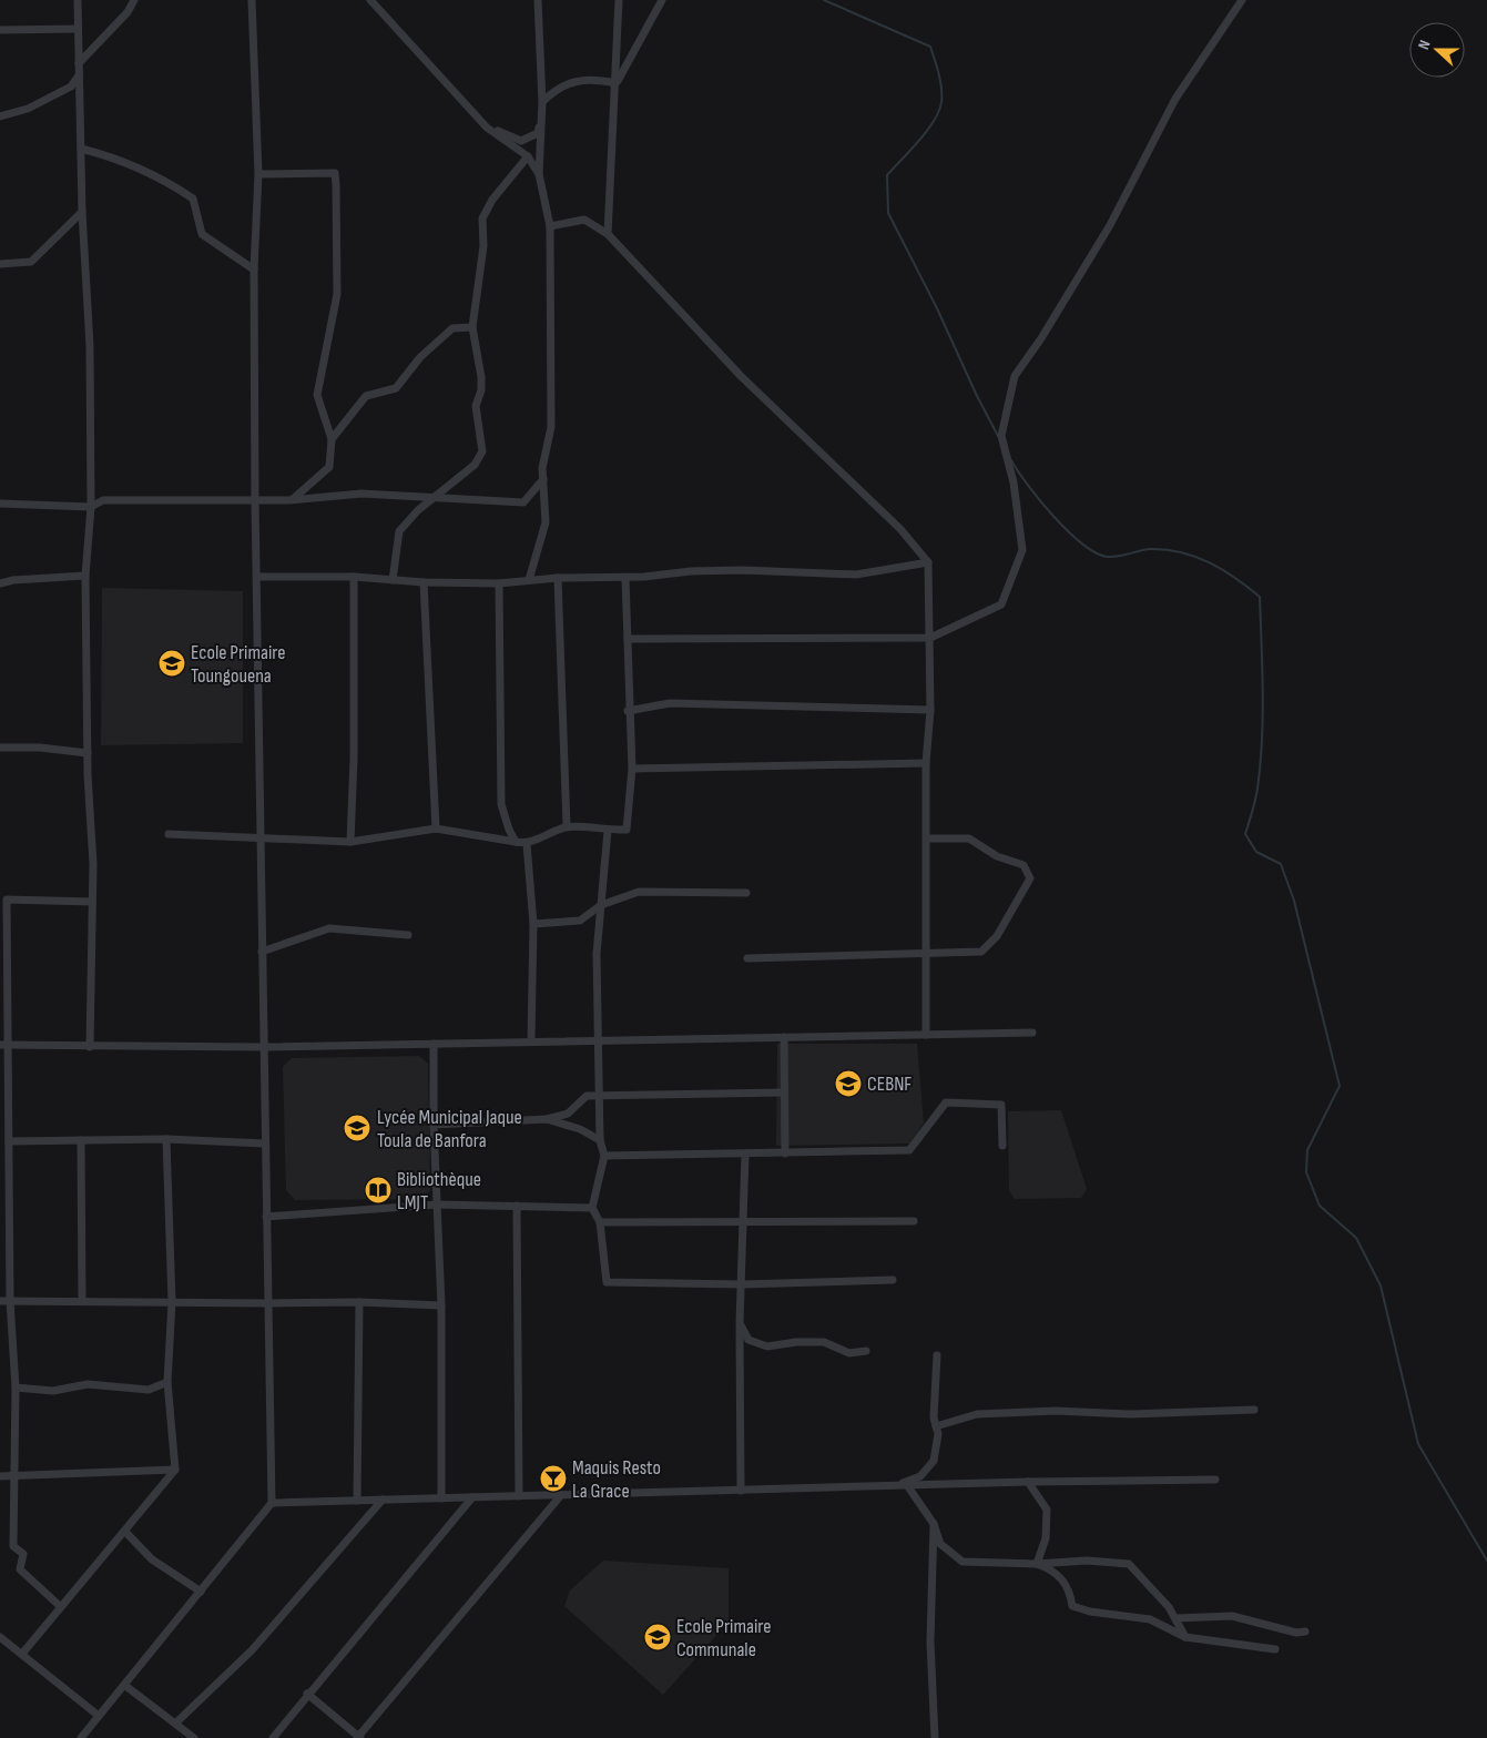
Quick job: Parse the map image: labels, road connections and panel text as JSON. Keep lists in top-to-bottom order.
{
  "places": {
    "school or university": [
      "Ecole Primaire Toungouena",
      "CEBNF",
      "Lycée Municipal Jaque Toula de Banfora",
      "Ecole Primaire Communale"
    ],
    "library": ["Bibliothèque LMJT"],
    "bar": ["Maquis Resto La Grace"]
  },
  "north": "left"
}
